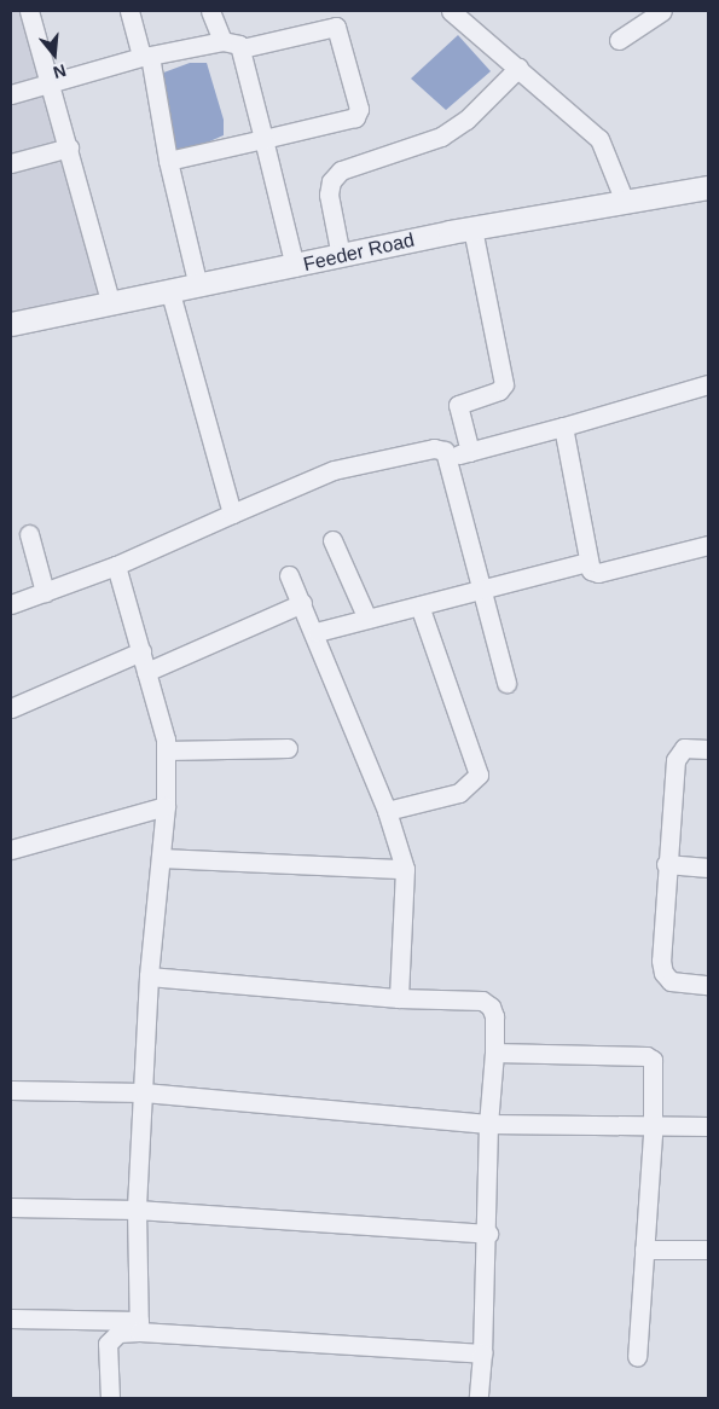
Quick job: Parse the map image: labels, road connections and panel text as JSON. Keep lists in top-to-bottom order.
{
  "streets": {
    "street": ["Feeder Road"]
  },
  "north": "bottom"
}
